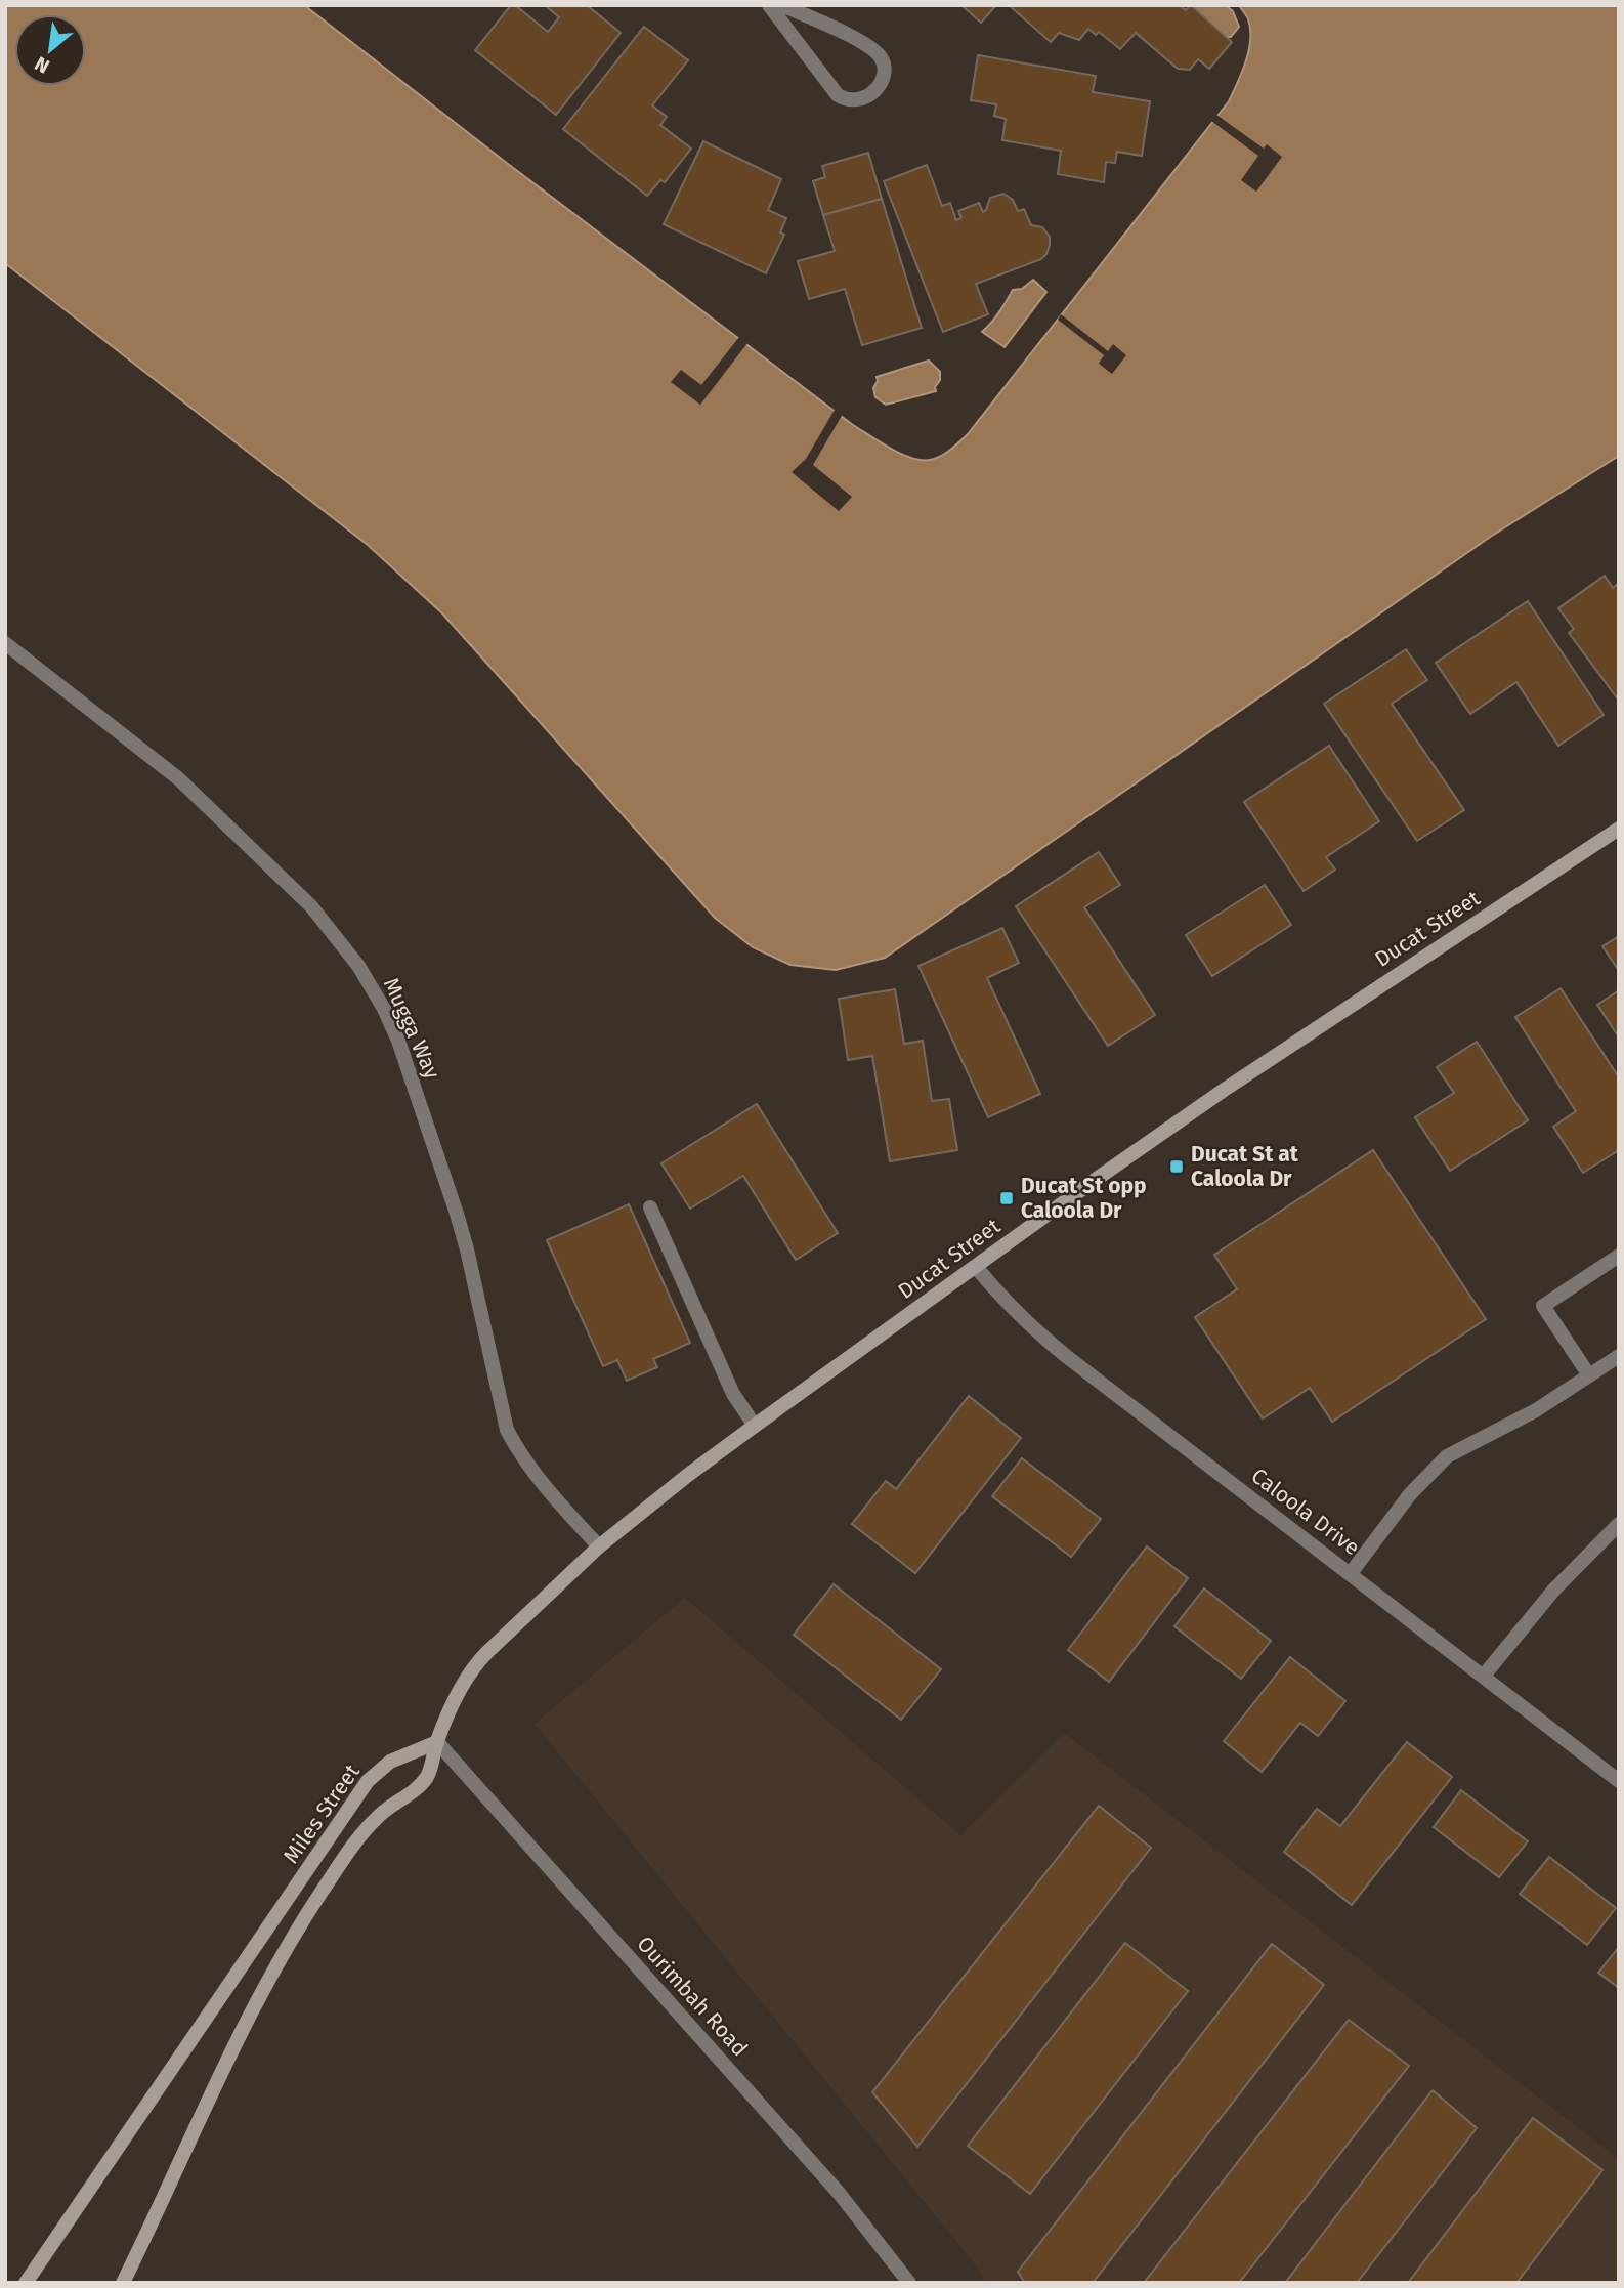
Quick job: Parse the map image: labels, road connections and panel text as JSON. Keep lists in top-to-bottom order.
{
  "streets": {
    "street": [
      "Ducat Street",
      "Mugga Way",
      "Caloola Drive",
      "Miles Street",
      "Ourimbah Road"
    ]
  },
  "crossings": [
    ["Ducat Street", "Mugga Way"],
    ["Ducat Street", "Caloola Drive"],
    ["Ducat Street", "Miles Street"],
    ["Ducat Street", "Ourimbah Road"],
    ["Miles Street", "Ourimbah Road"]
  ],
  "places": {
    "transit": ["Ducat St at Caloola Dr", "Ducat St opp Caloola Dr"]
  },
  "north": "bottom left"
}
